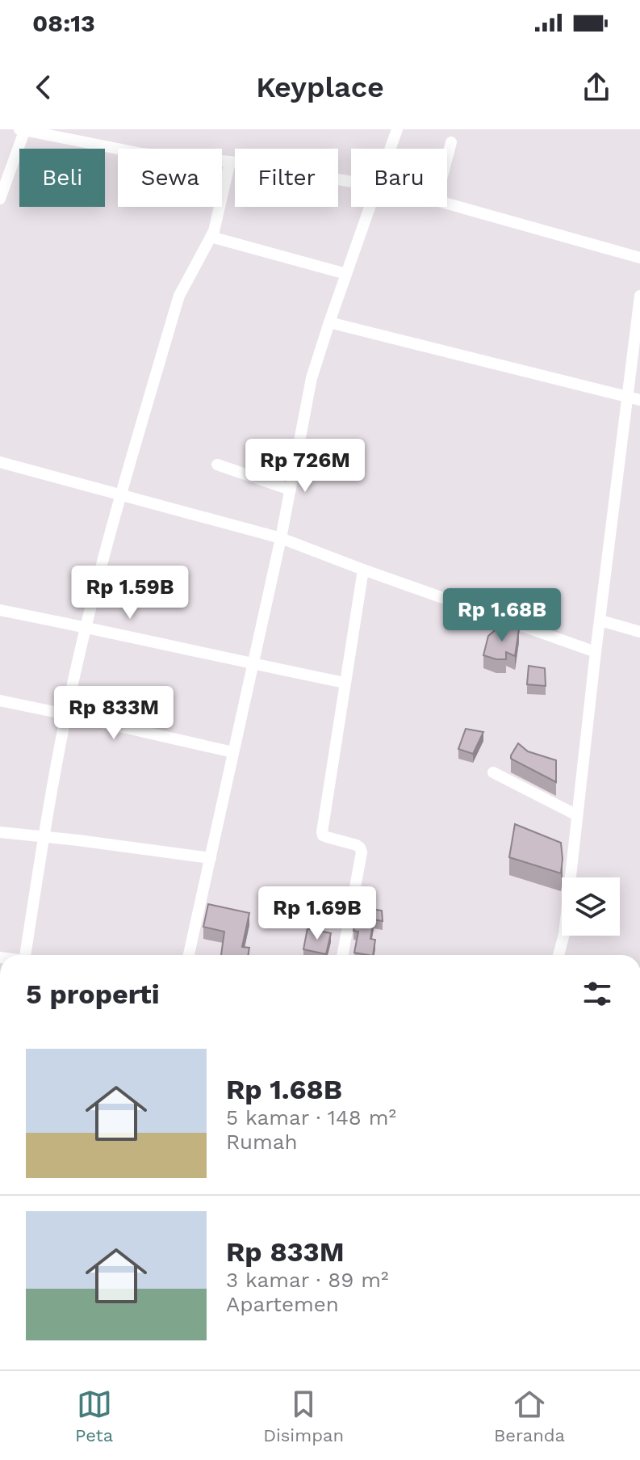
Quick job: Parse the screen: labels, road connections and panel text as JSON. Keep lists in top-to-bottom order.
{
  "page": {
    "status": "08:13",
    "header": "Keyplace",
    "chip": [
      "Beli",
      "Sewa",
      "Filter",
      "Baru"
    ],
    "price": [
      "Rp 726M",
      "Rp 1.59B",
      "Rp 1.68B",
      "Rp 833M",
      "Rp 1.69B"
    ],
    "heading": "5 properti",
    "list": [
      {
        "name": "Rp 1.68B",
        "note": "5 kamar · 148 m² · Rumah"
      },
      {
        "name": "Rp 833M",
        "note": "3 kamar · 89 m² · Apartemen"
      }
    ],
    "tabs": ["Peta", "Disimpan", "Beranda"]
  }
}
